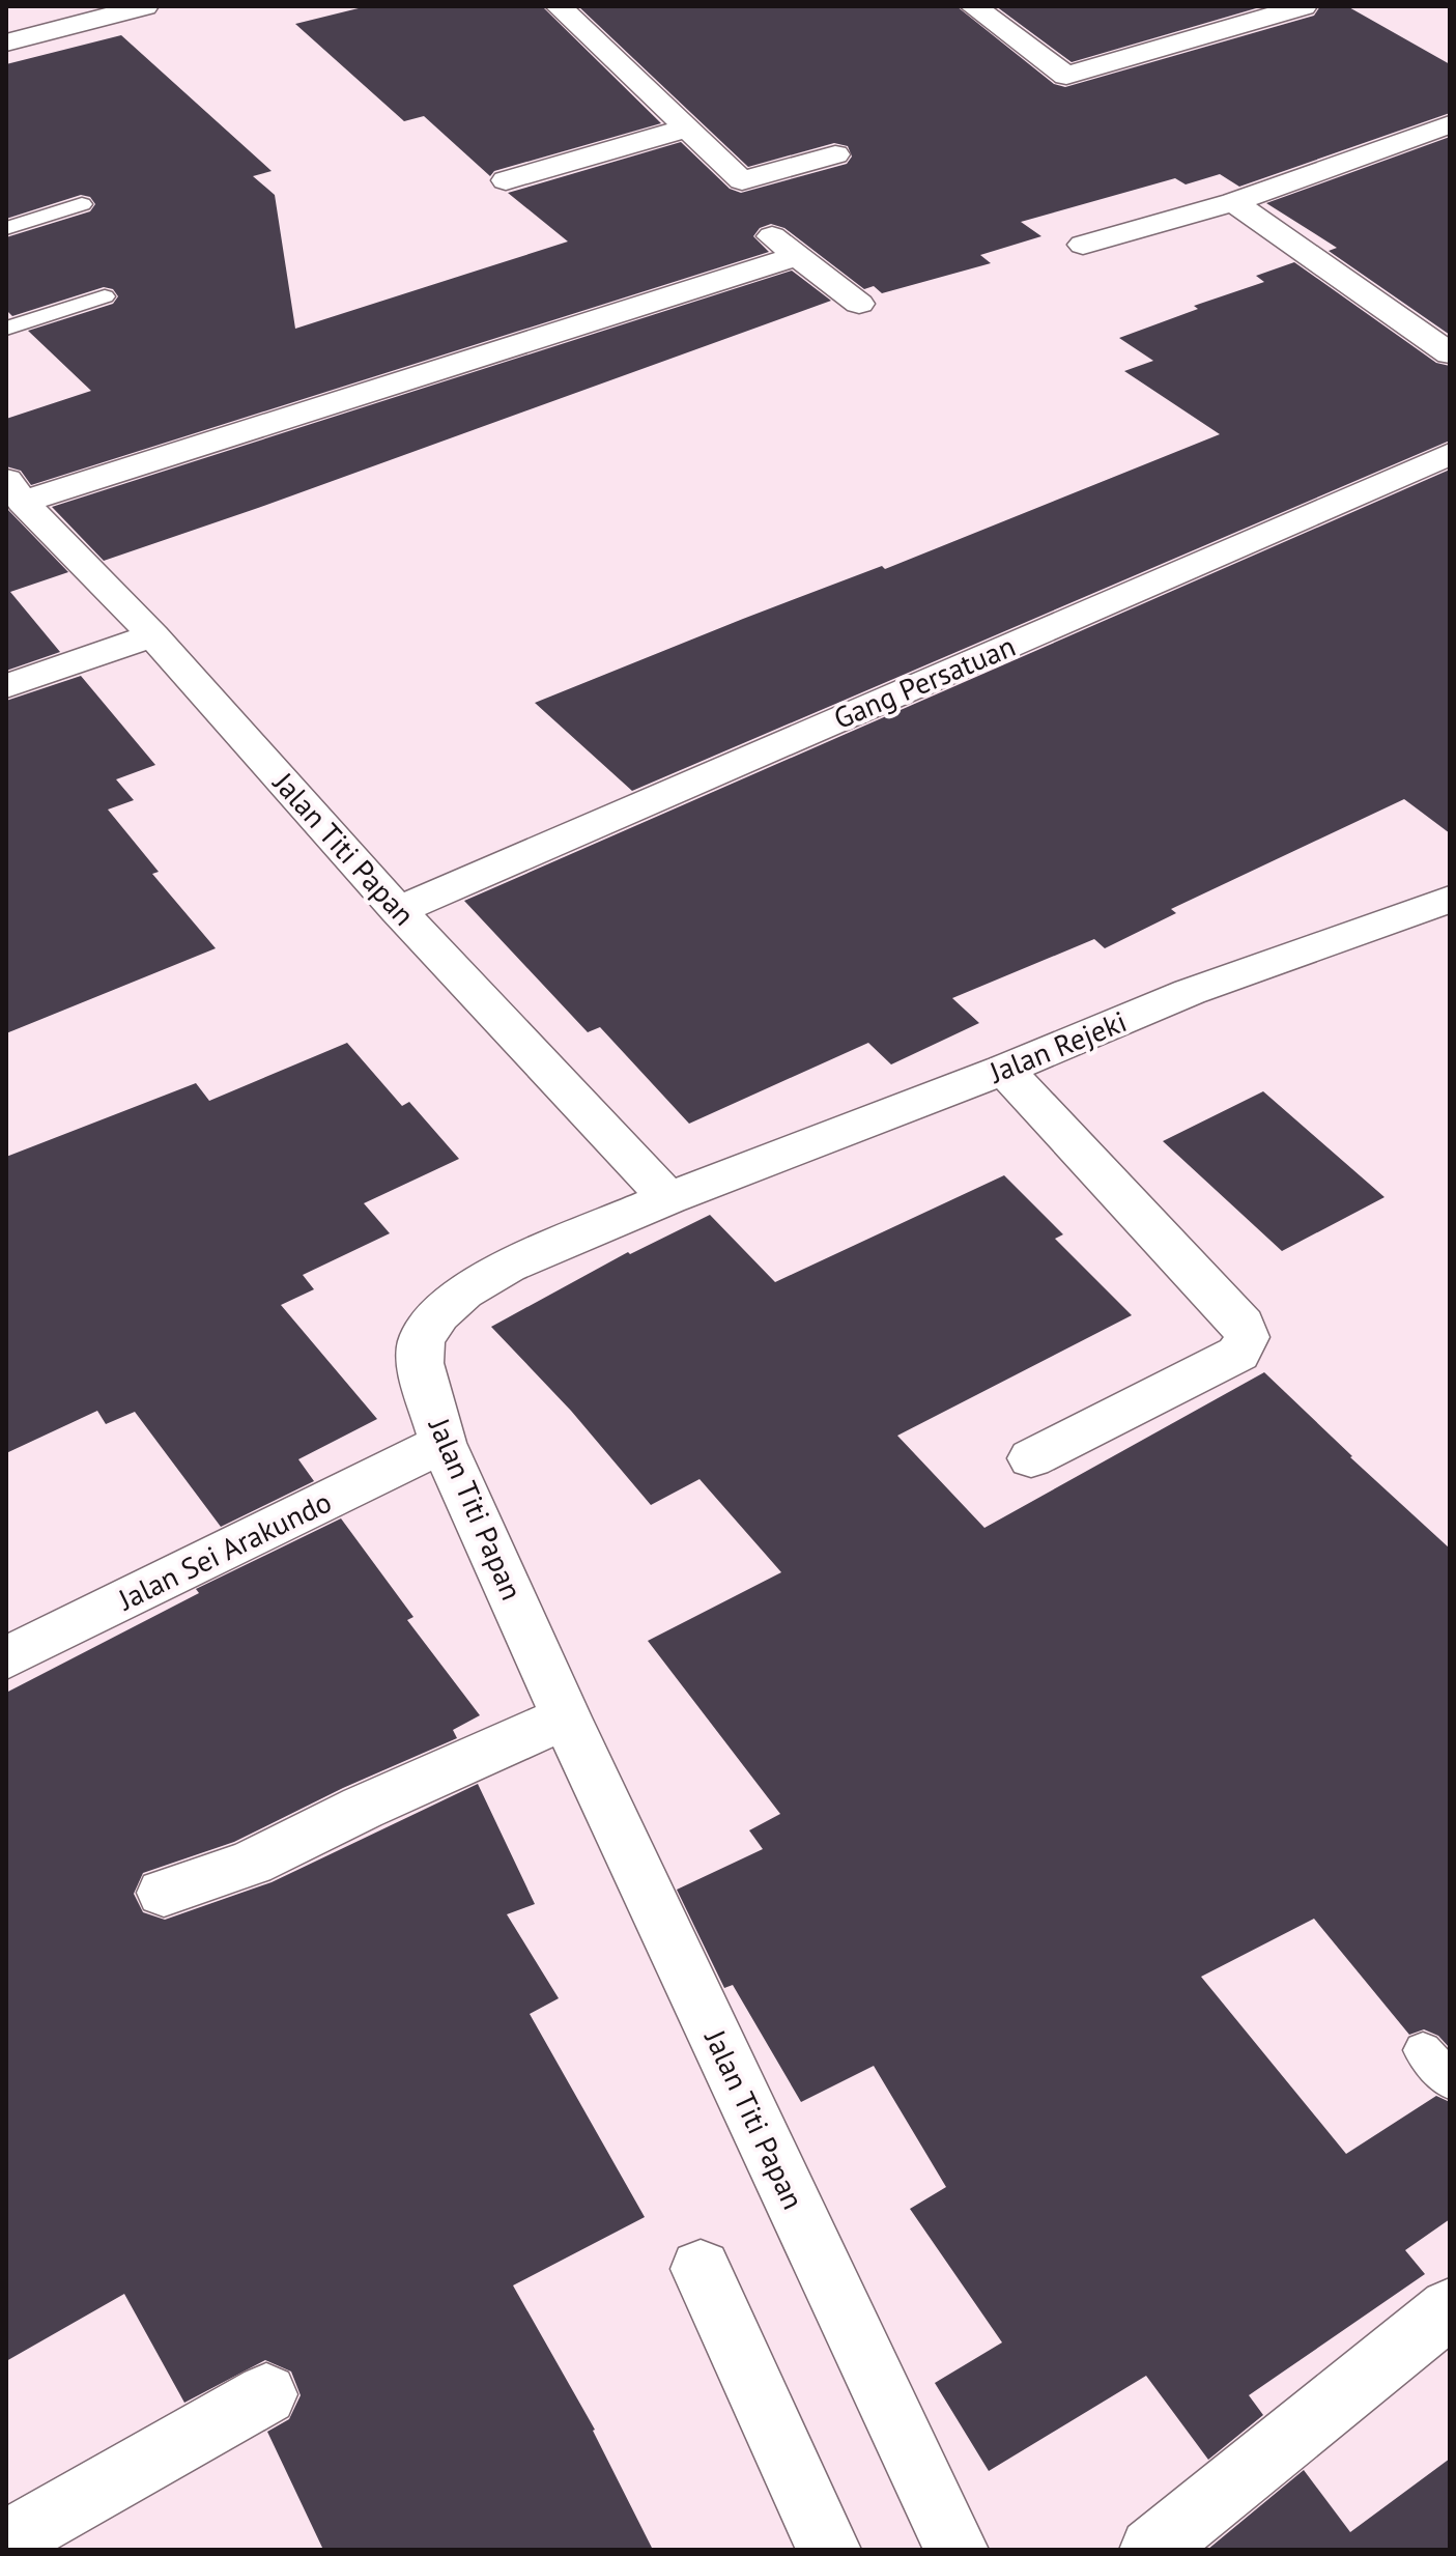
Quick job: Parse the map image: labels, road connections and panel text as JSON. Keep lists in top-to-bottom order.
{
  "streets": {
    "street": [
      "Gang Persatuan",
      "Jalan Titi Papan",
      "Jalan Rejeki",
      "Jalan Sei Arakundo"
    ]
  },
  "crossings": [
    ["Gang Persatuan", "Jalan Titi Papan"],
    ["Jalan Titi Papan", "Jalan Rejeki"],
    ["Jalan Titi Papan", "Jalan Sei Arakundo"]
  ]
}
